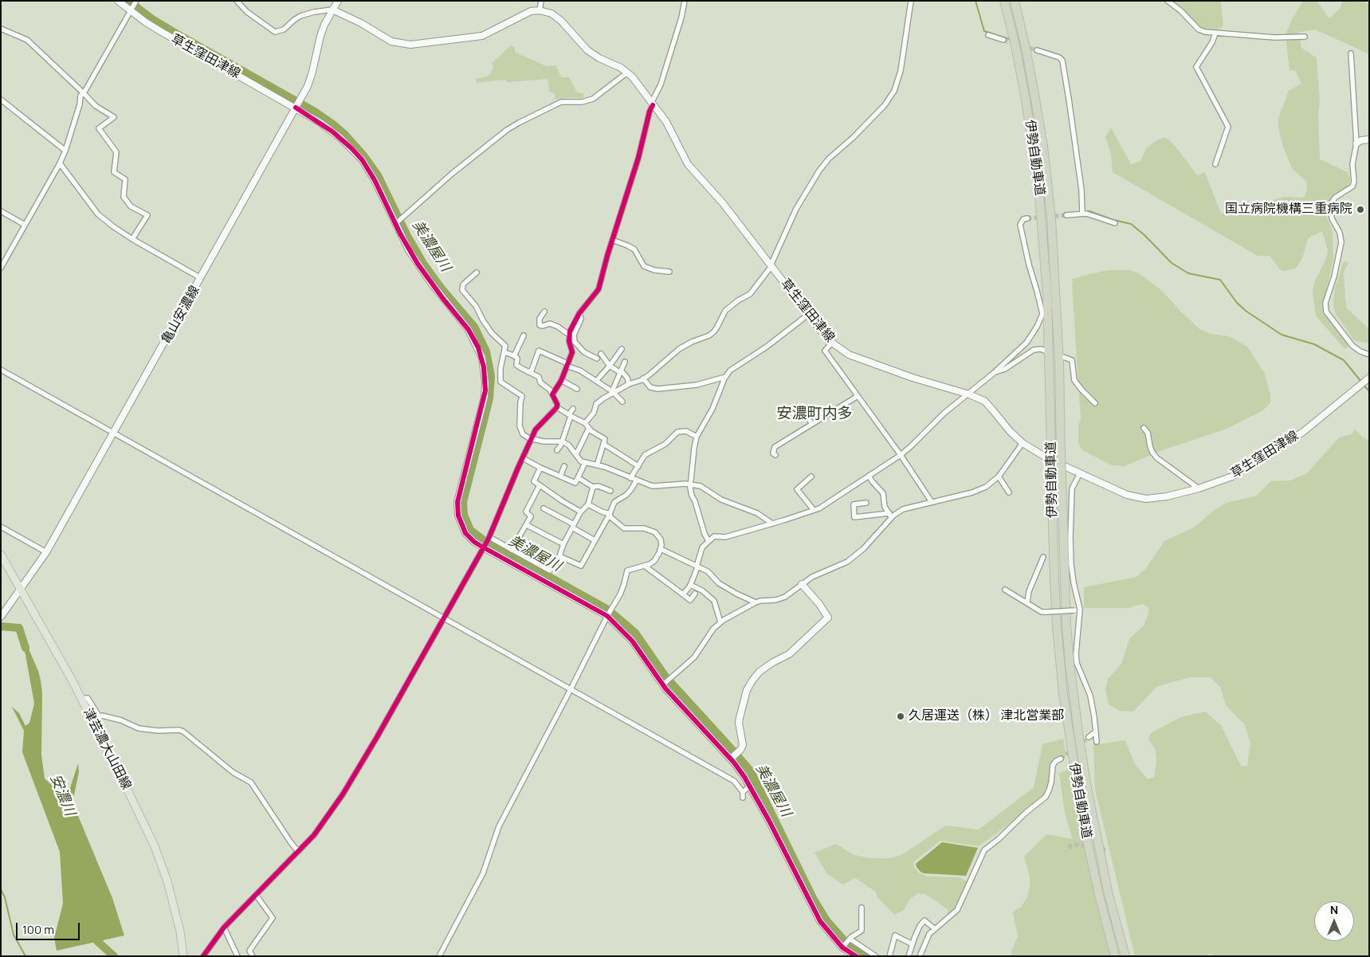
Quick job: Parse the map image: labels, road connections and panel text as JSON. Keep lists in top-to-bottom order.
{
  "streets": {
    "highway": ["伊勢自動車道"],
    "main road": ["草生窪田津線", "亀山安濃線", "津芸濃大山田線"]
  },
  "crossings": [
    ["草生窪田津線", "亀山安濃線"],
    ["亀山安濃線", "津芸濃大山田線"]
  ],
  "districts": ["安濃町内多"],
  "water": ["美濃屋川", "安濃川"],
  "places": ["国立病院機構三重病院", "久居運送（株） 津北営業部"],
  "scale_bar": "100 m",
  "north": "top"
}
